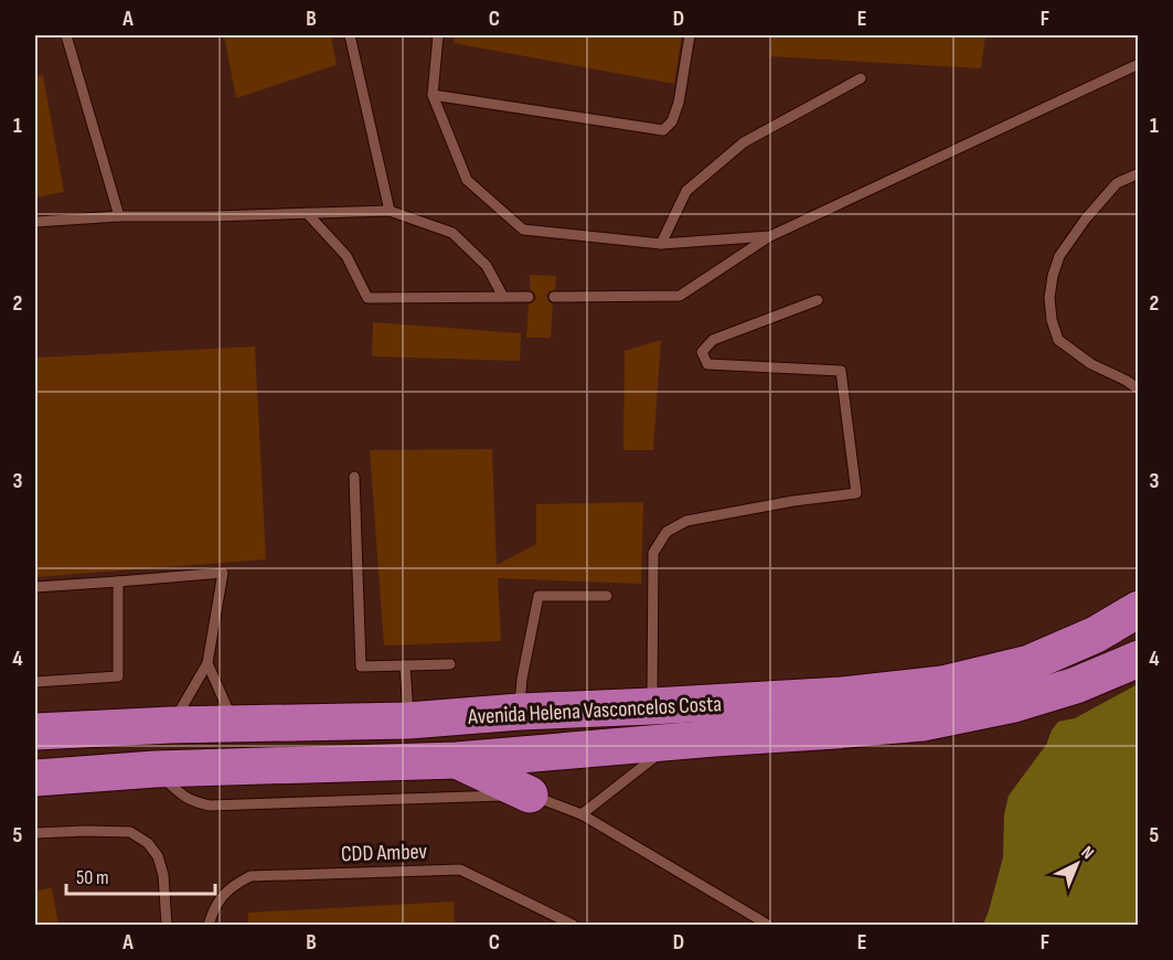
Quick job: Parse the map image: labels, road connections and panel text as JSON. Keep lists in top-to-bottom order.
{
  "streets": {
    "highway": ["Avenida Helena Vasconcelos Costa"],
    "lane": ["CDD Ambev"]
  },
  "scale_bar": "50 m",
  "north": "top right",
  "grid": {
    "columns": [
      "A",
      "B",
      "C",
      "D",
      "E",
      "F"
    ],
    "rows": [
      "1",
      "2",
      "3",
      "4",
      "5"
    ]
  }
}
